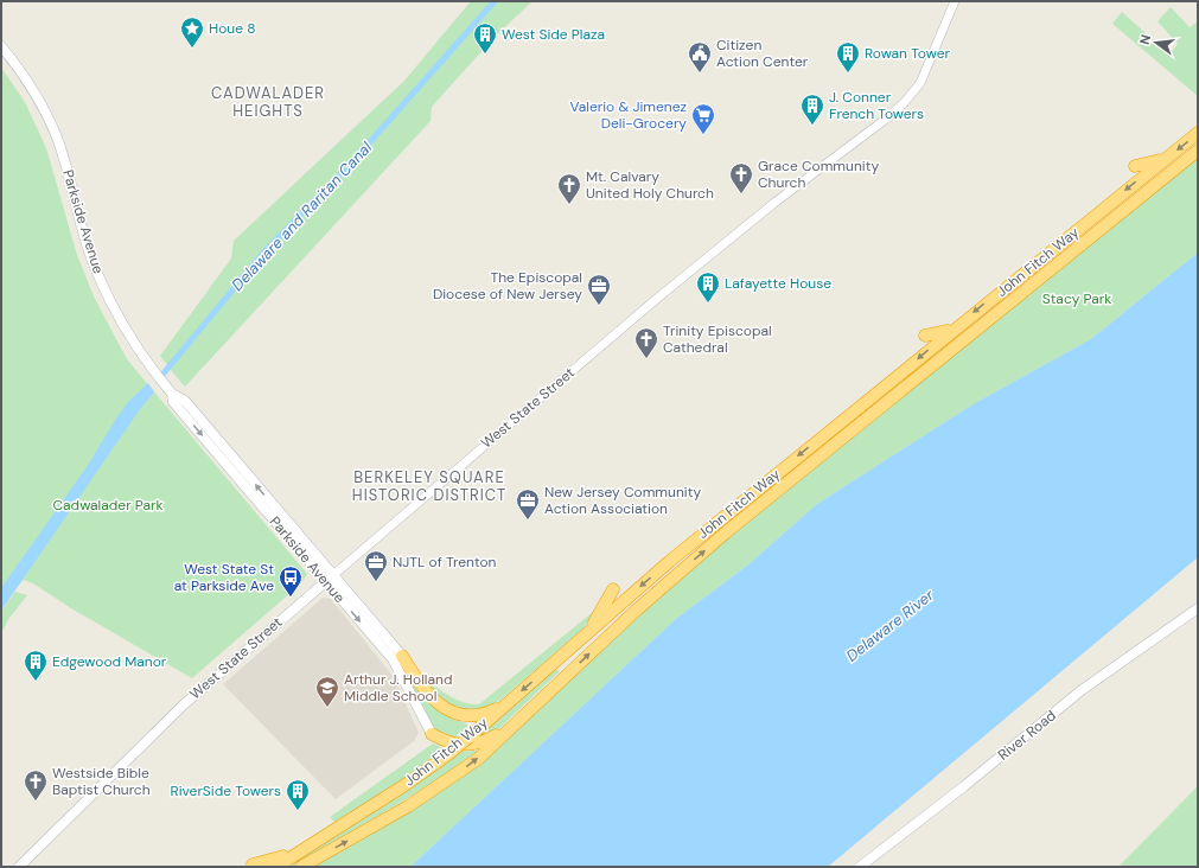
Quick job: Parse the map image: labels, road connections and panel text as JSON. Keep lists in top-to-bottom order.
{
  "streets": {
    "highway": ["John Fitch Way"],
    "main road": ["Parkside Avenue", "West State Street", "River Road"]
  },
  "crossings": [
    ["Parkside Avenue", "West State Street"]
  ],
  "districts": ["CADWALADER HEIGHTS", "BERKELEY SQUARE HISTORIC DISTRICT"],
  "water": ["Delaware and Raritan Canal", "Delaware River"],
  "parks": ["Stacy Park", "Cadwalader Park"],
  "places": {
    "place": ["Houe 8"],
    "building": [
      "West Side Plaza",
      "Rowan Tower",
      "J. Conner French Towers",
      "Lafayette House",
      "Edgewood Manor",
      "RiverSide Towers"
    ],
    "public building": ["Citizen Action Center"],
    "supermarket": ["Valerio & Jimenez Deli-Grocery"],
    "church": [
      "Grace Community Church",
      "Mt. Calvary United Holy Church",
      "Trinity Episcopal Cathedral",
      "Westside Bible Baptist Church"
    ],
    "office": ["The Episcopal Diocese of New Jersey", "New Jersey Community Action Association", "NJTL of Trenton"],
    "bus stop": ["West State St at Parkside Ave"],
    "school or university": ["Arthur J. Holland Middle School"]
  },
  "north": "left"
}
